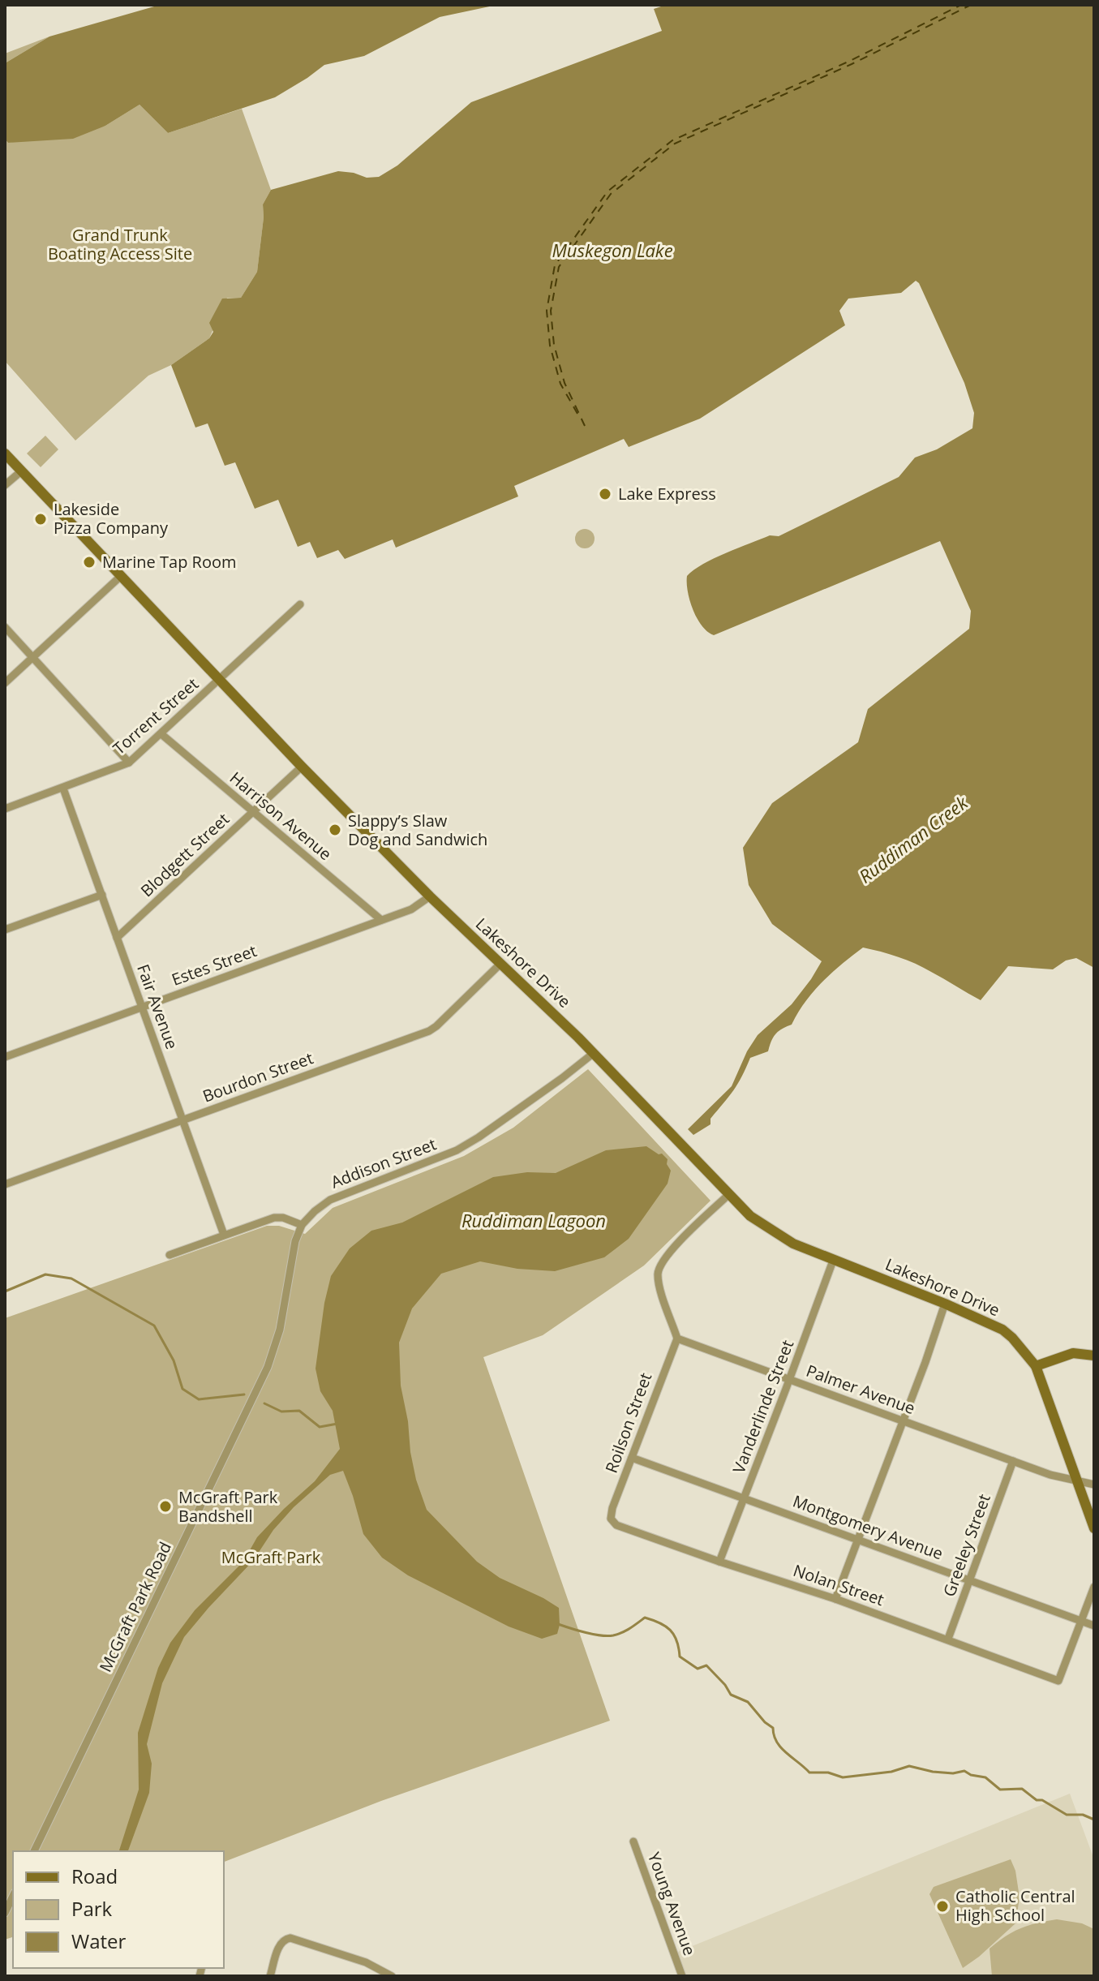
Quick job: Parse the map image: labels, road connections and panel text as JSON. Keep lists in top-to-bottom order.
{
  "streets": {
    "main road": ["Lakeshore Drive"],
    "street": [
      "Torrent Street",
      "Harrison Avenue",
      "Blodgett Street",
      "Estes Street",
      "Fair Avenue",
      "Bourdon Street",
      "Addison Street",
      "Palmer Avenue",
      "Vanderlinde Street",
      "Roilson Street",
      "Montgomery Avenue",
      "Greeley Street",
      "Nolan Street",
      "McGraft Park Road",
      "Young Avenue"
    ]
  },
  "crossings": [
    ["Torrent Street", "Harrison Avenue"],
    ["Torrent Street", "Lakeshore Drive"],
    ["Torrent Street", "Fair Avenue"],
    ["Harrison Avenue", "Blodgett Street"],
    ["Harrison Avenue", "Estes Street"],
    ["Blodgett Street", "Lakeshore Drive"],
    ["Blodgett Street", "Fair Avenue"],
    ["Lakeshore Drive", "Estes Street"],
    ["Lakeshore Drive", "Bourdon Street"],
    ["Lakeshore Drive", "Addison Street"],
    ["Lakeshore Drive", "Palmer Avenue"],
    ["Lakeshore Drive", "Vanderlinde Street"],
    ["Estes Street", "Fair Avenue"],
    ["Fair Avenue", "Bourdon Street"],
    ["Addison Street", "McGraft Park Road"],
    ["Palmer Avenue", "Vanderlinde Street"],
    ["Palmer Avenue", "Roilson Street"],
    ["Palmer Avenue", "Greeley Street"],
    ["Vanderlinde Street", "Montgomery Avenue"],
    ["Vanderlinde Street", "Nolan Street"],
    ["Roilson Street", "Montgomery Avenue"],
    ["Roilson Street", "Nolan Street"],
    ["Montgomery Avenue", "Greeley Street"],
    ["Montgomery Avenue", "Nolan Street"],
    ["Greeley Street", "Nolan Street"]
  ],
  "water": ["Muskegon Lake", "Ruddiman Creek", "Ruddiman Lagoon"],
  "parks": ["Grand Trunk Boating Access Site", "McGraft Park"],
  "places": [
    "Lake Express",
    "Lakeside Pizza Company",
    "Marine Tap Room",
    "Slappy’s Slaw Dog and Sandwich",
    "McGraft Park Bandshell",
    "Catholic Central High School"
  ],
  "legend": ["Road", "Park", "Water"]
}
